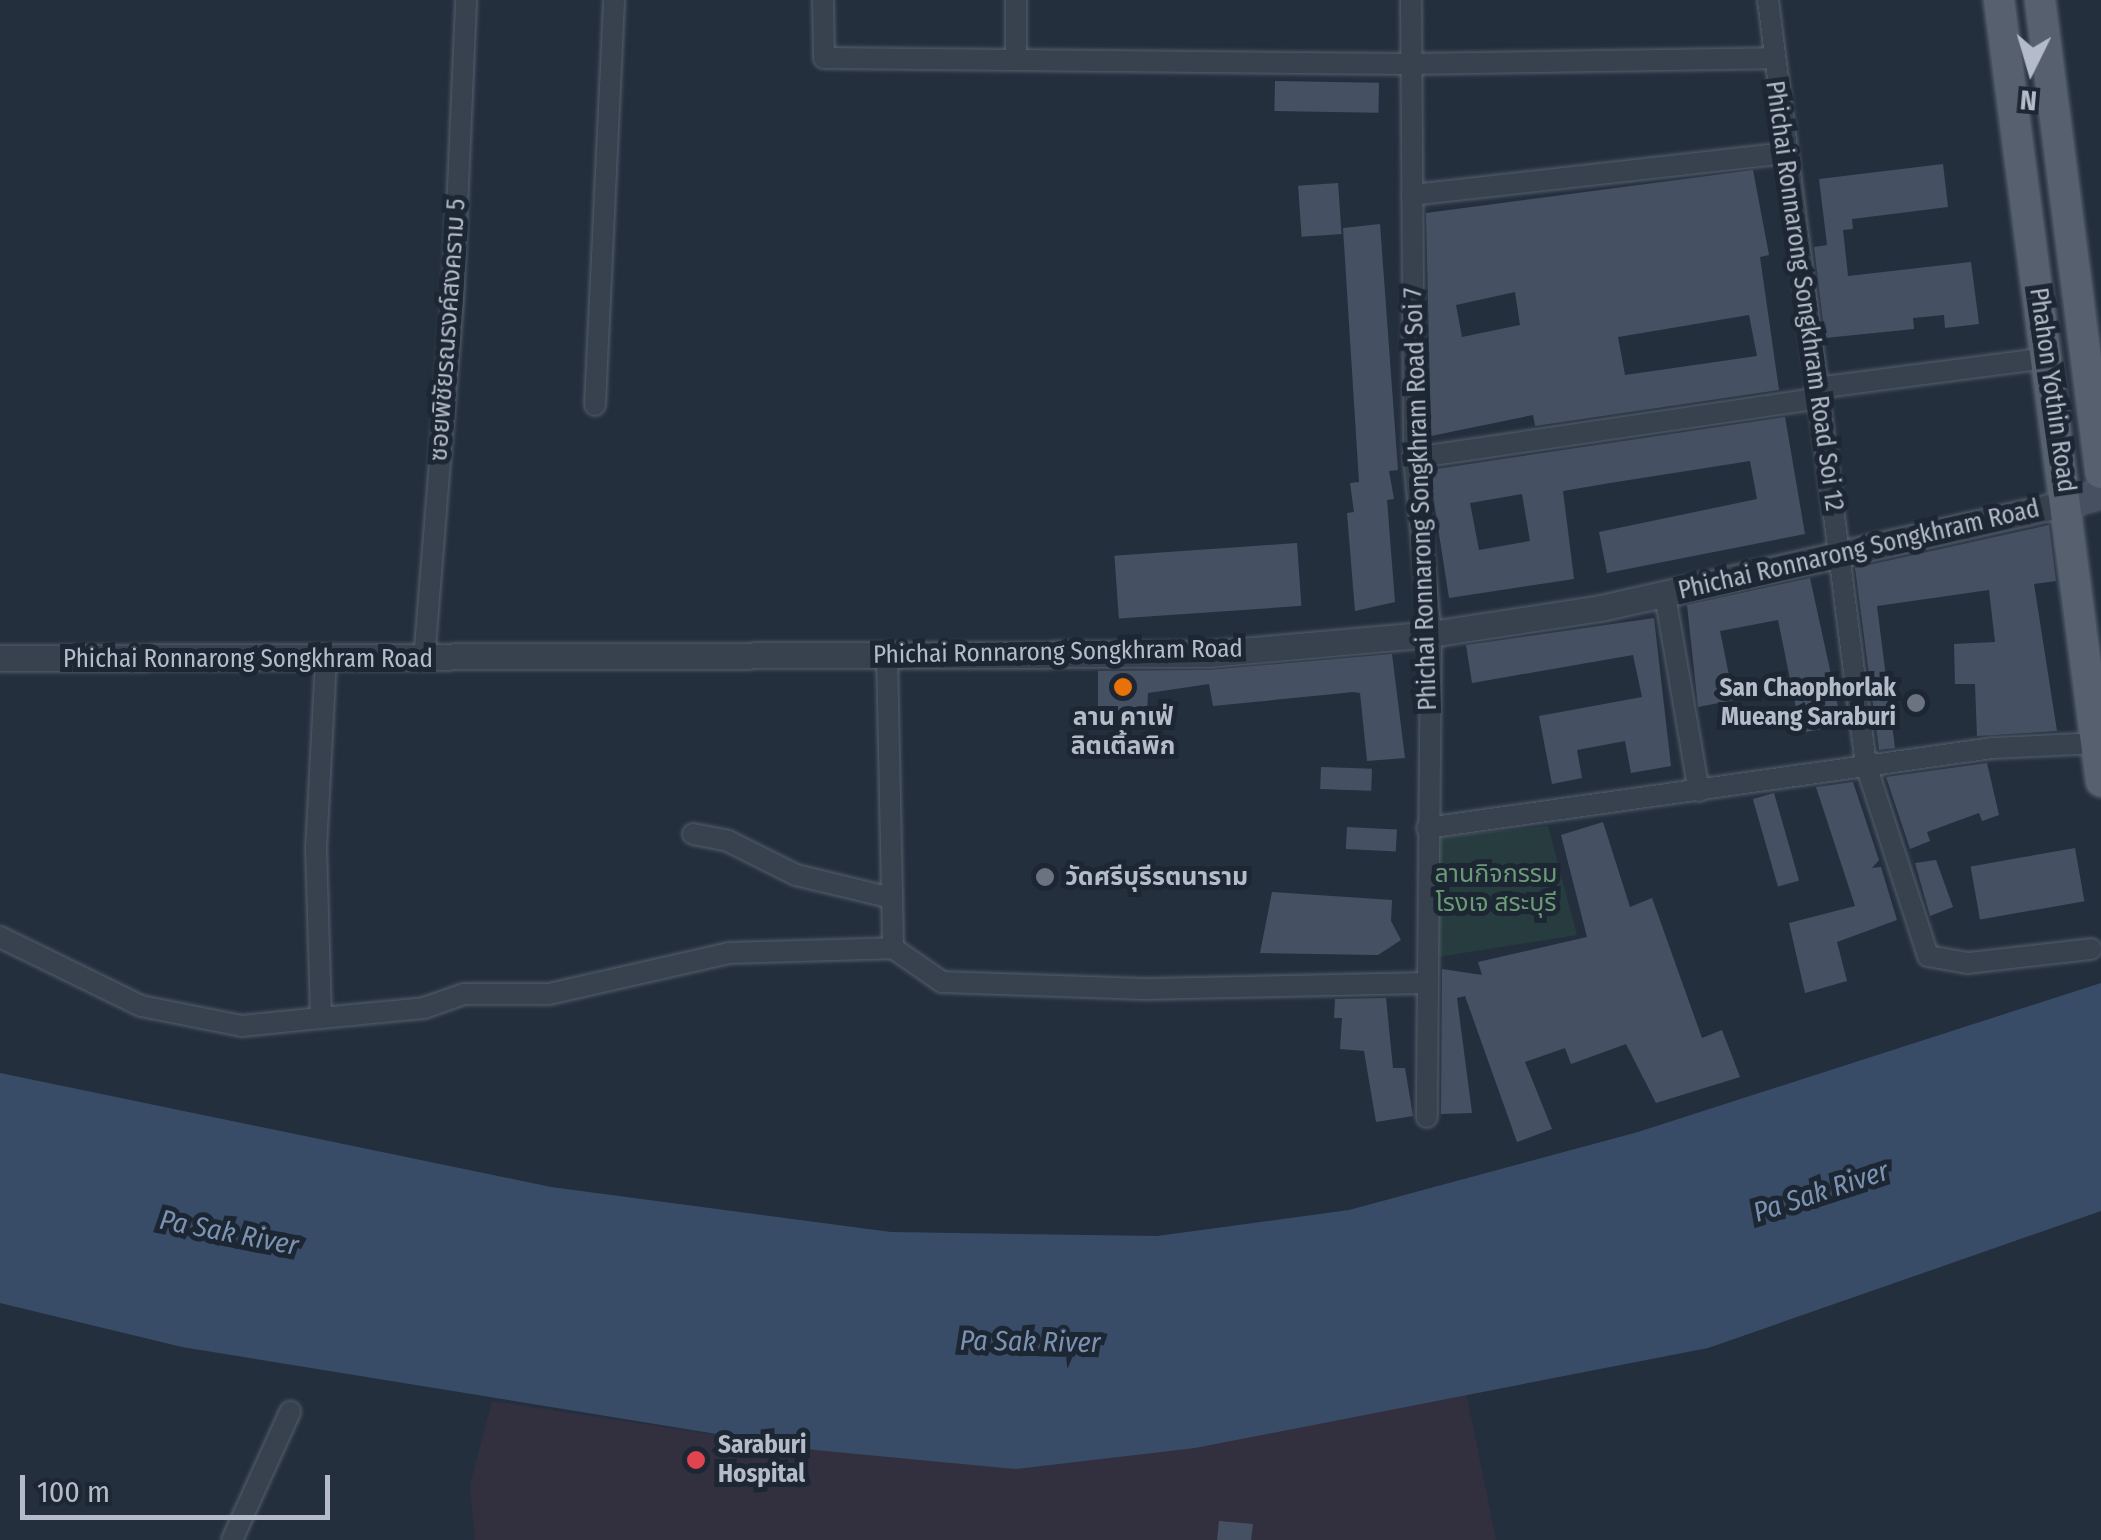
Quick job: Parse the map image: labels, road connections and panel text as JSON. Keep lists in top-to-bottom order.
{
  "streets": {
    "main road": ["Phahon Yothin Road", "Phichai Ronnarong Songkhram Road"],
    "street": ["Phichai Ronnarong Songkhram Road Soi 12", "ซอยพิชัยรณรงค์สงคราม 5", "Phichai Ronnarong Songkhram Road Soi 7"]
  },
  "crossings": [
    ["Phichai Ronnarong Songkhram Road Soi 12", "Phichai Ronnarong Songkhram Road"],
    ["ซอยพิชัยรณรงค์สงคราม 5", "Phichai Ronnarong Songkhram Road"],
    ["Phahon Yothin Road", "Phichai Ronnarong Songkhram Road"],
    ["Phichai Ronnarong Songkhram Road Soi 7", "Phichai Ronnarong Songkhram Road"]
  ],
  "water": ["Pa Sak River"],
  "parks": ["ลานกิจกรรม โรงเจ สระบุรี"],
  "places": [
    "ลาน คาเฟ่ ลิตเติ้ลพิก",
    "San Chaophorlak Mueang Saraburi",
    "วัดศรีบุรีรตนาราม",
    "Saraburi Hospital"
  ],
  "scale_bar": "100 m",
  "north": "bottom"
}
